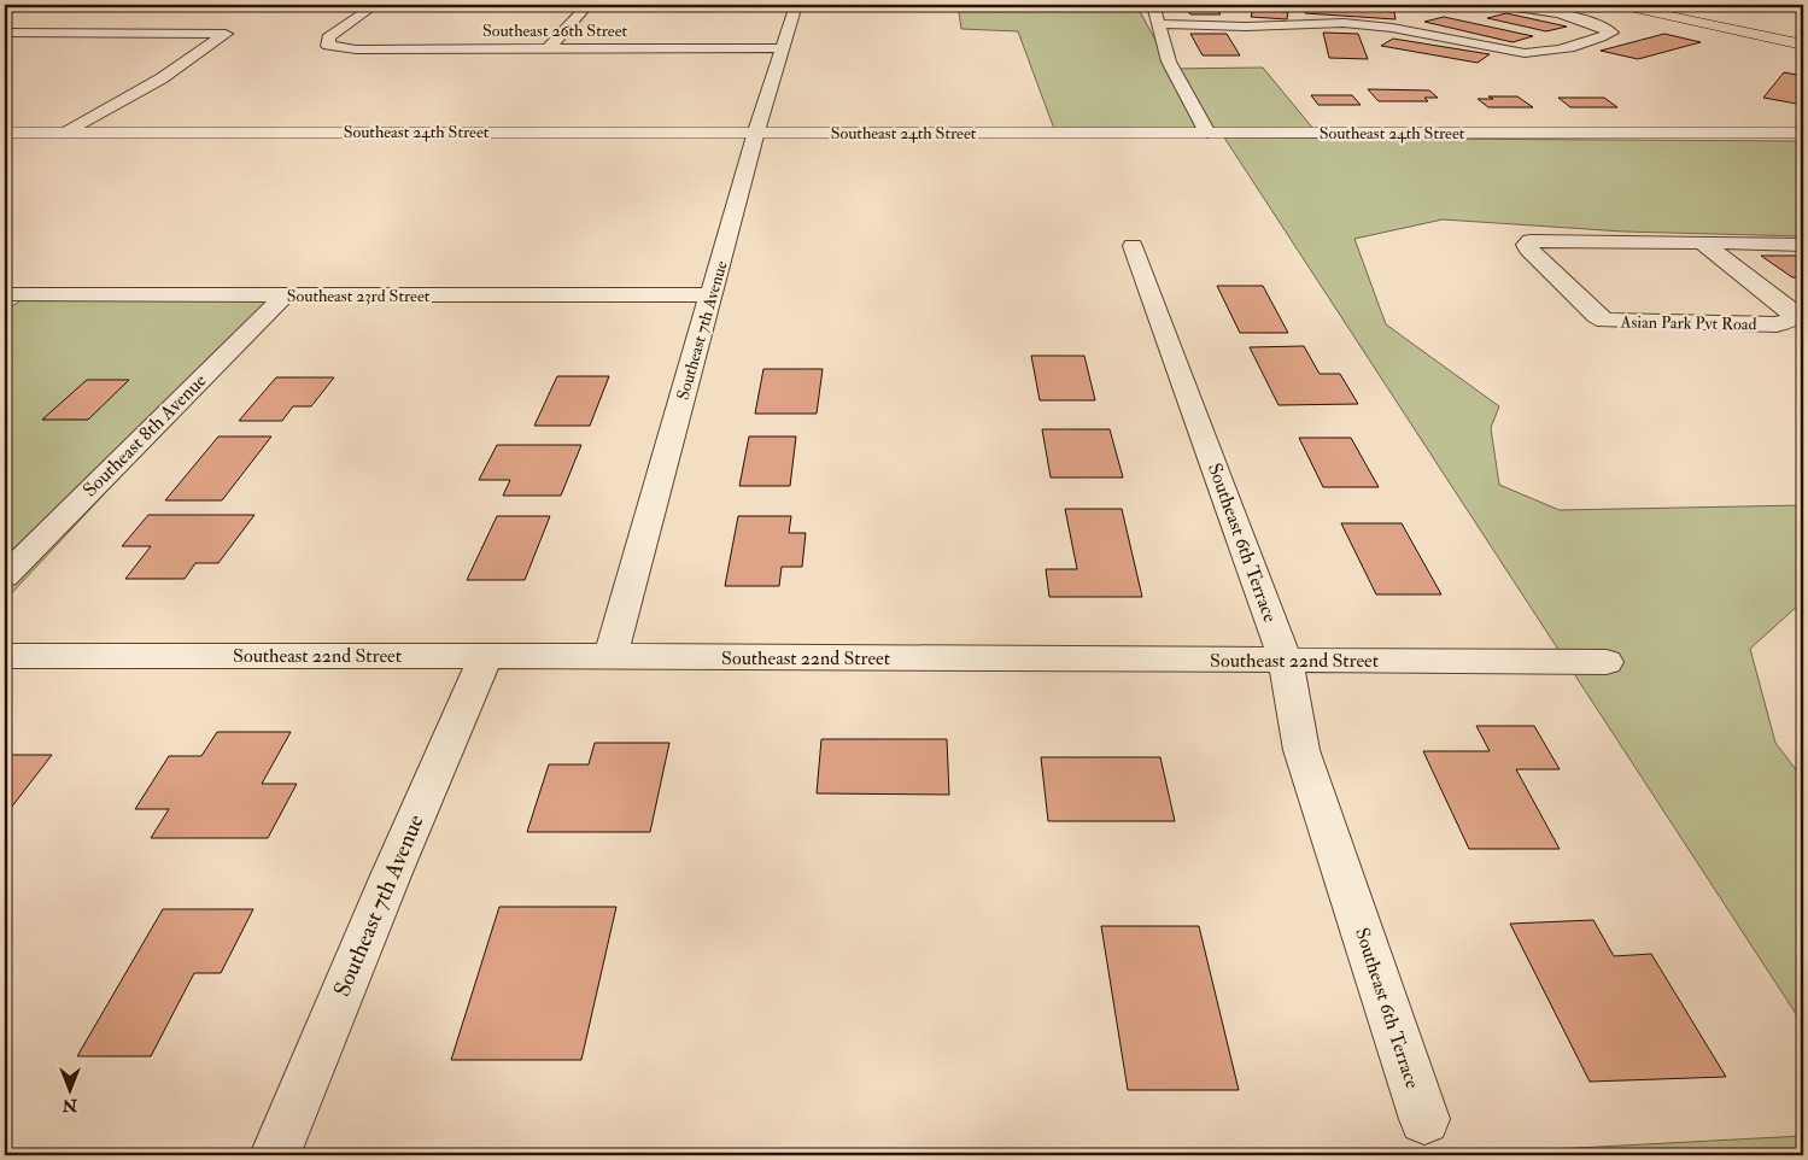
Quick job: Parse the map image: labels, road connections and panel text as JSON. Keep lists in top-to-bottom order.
{
  "streets": {
    "street": [
      "Southeast 26th Street",
      "Southeast 24th Street",
      "Southeast 23rd Street",
      "Asian Park Pvt Road",
      "Southeast 7th Avenue",
      "Southeast 8th Avenue",
      "Southeast 6th Terrace",
      "Southeast 22nd Street"
    ]
  },
  "crossings": [
    ["Southeast 26th Street", "Southeast 7th Avenue"],
    ["Southeast 24th Street", "Southeast 7th Avenue"],
    ["Southeast 23rd Street", "Southeast 7th Avenue"],
    ["Southeast 23rd Street", "Southeast 8th Avenue"],
    ["Southeast 7th Avenue", "Southeast 22nd Street"],
    ["Southeast 6th Terrace", "Southeast 22nd Street"]
  ],
  "north": "bottom"
}
